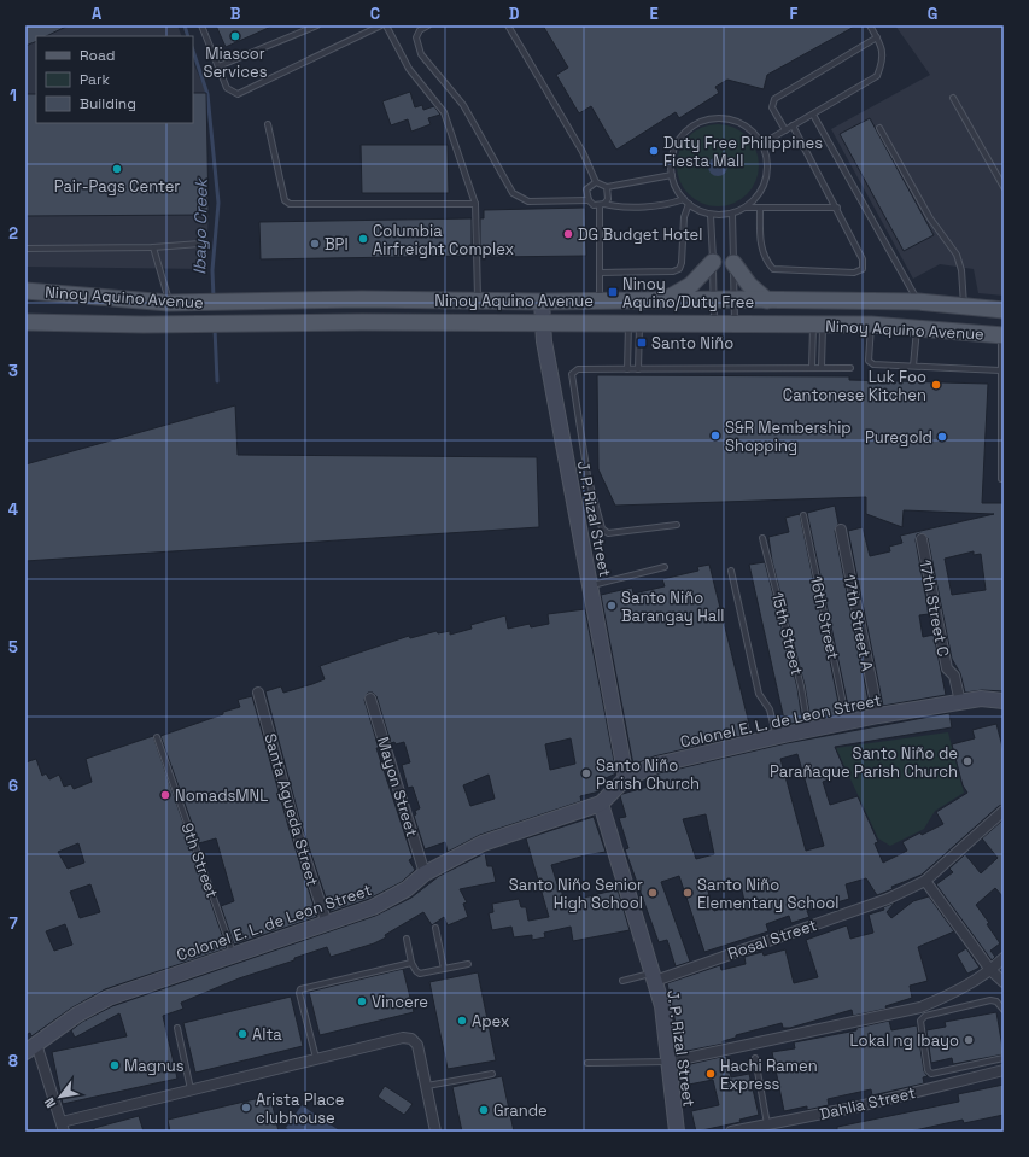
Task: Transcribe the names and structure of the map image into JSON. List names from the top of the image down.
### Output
{
  "streets": {
    "main road": ["Ninoy Aquino Avenue"],
    "street": [
      "J. P. Rizal Street",
      "17th Street C",
      "17th Street A",
      "Colonel E. L. de Leon Street",
      "Mayon Street",
      "Santa Agueda Street",
      "Rosal Street",
      "Dahlia Street"
    ],
    "lane": ["16th Street", "15th Street", "9th Street"]
  },
  "crossings": [
    ["Ninoy Aquino Avenue", "J. P. Rizal Street"],
    ["J. P. Rizal Street", "Colonel E. L. de Leon Street"],
    ["J. P. Rizal Street", "Rosal Street"],
    ["17th Street C", "Colonel E. L. de Leon Street"],
    ["16th Street", "Colonel E. L. de Leon Street"],
    ["17th Street A", "Colonel E. L. de Leon Street"],
    ["15th Street", "Colonel E. L. de Leon Street"],
    ["Colonel E. L. de Leon Street", "Mayon Street"],
    ["Colonel E. L. de Leon Street", "Santa Agueda Street"],
    ["Colonel E. L. de Leon Street", "9th Street"]
  ],
  "water": ["Ibayo Creek"],
  "places": {
    "other": [
      "Miascor Services",
      "Duty Free Philippines Fiesta Mall",
      "Pair-Pags Center",
      "DG Budget Hotel",
      "Columbia Airfreight Complex",
      "BPI",
      "Luk Foo Cantonese Kitchen",
      "S&R Membership Shopping",
      "Puregold",
      "Santo Niño Barangay Hall",
      "Santo Niño de Parañaque Parish Church",
      "Santo Niño Parish Church",
      "NomadsMNL",
      "Santo Niño Senior High School",
      "Santo Niño Elementary School",
      "Vincere",
      "Apex",
      "Alta",
      "Lokal ng Ibayo",
      "Magnus",
      "Hachi Ramen Express",
      "Arista Place clubhouse",
      "Grande"
    ],
    "transit": ["Ninoy Aquino/Duty Free", "Santo Niño"]
  },
  "legend": ["Road", "Park", "Building"],
  "north": "bottom left",
  "grid": {
    "columns": [
      "A",
      "B",
      "C",
      "D",
      "E",
      "F",
      "G"
    ],
    "rows": [
      "1",
      "2",
      "3",
      "4",
      "5",
      "6",
      "7",
      "8"
    ]
  }
}
